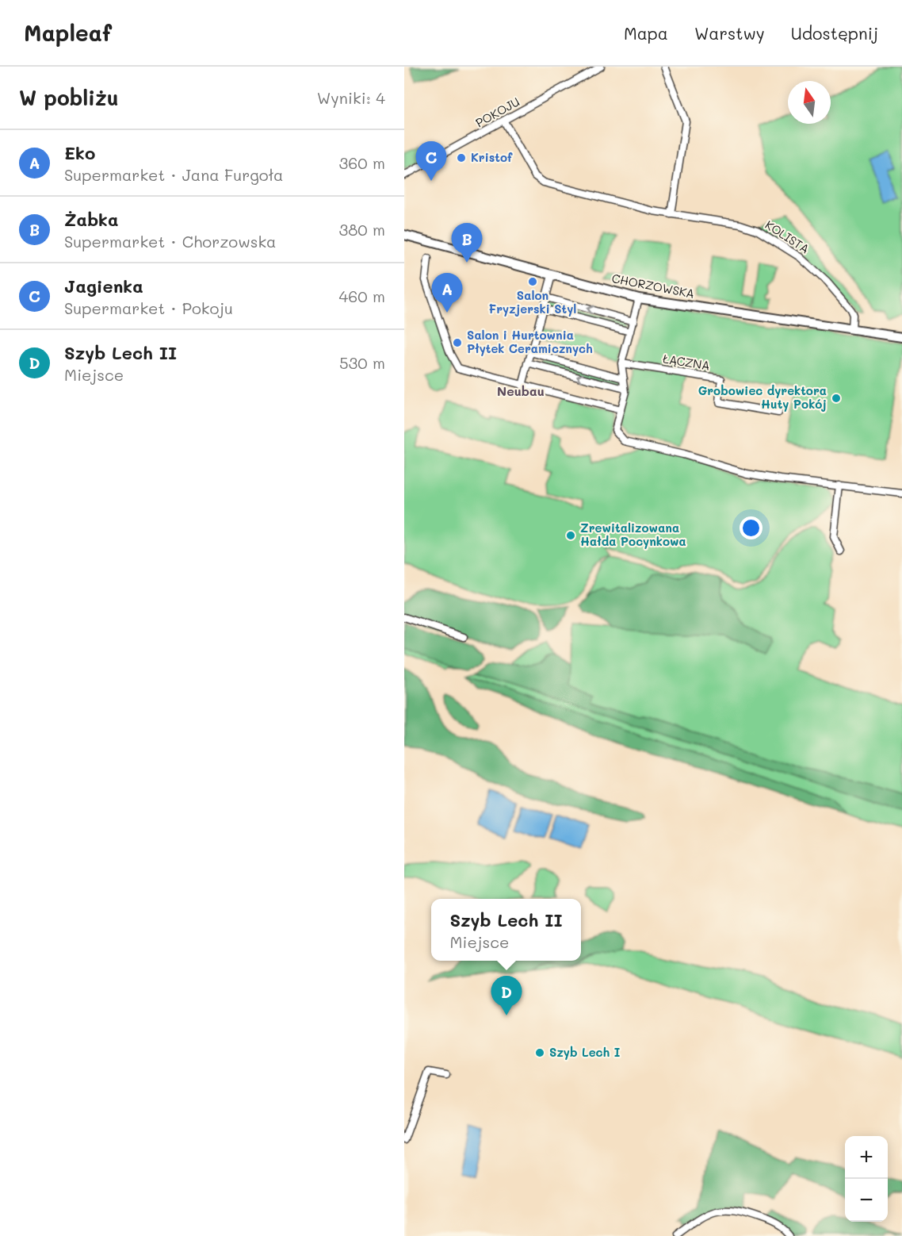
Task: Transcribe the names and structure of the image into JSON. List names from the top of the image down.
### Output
{
  "streets": {
    "street": [
      "POKOJU",
      "KOLISTA",
      "CHORZOWSKA",
      "ŁĄCZNA"
    ]
  },
  "crossings": [
    ["POKOJU", "KOLISTA"],
    ["KOLISTA", "CHORZOWSKA"]
  ],
  "districts": ["Neubau"],
  "places": [
    "Kristof",
    "Salon Fryzjerski Styl",
    "Salon i Hurtownia Płytek Ceramicznych",
    "Grobowiec dyrektora Huty Pokój",
    "Zrewitalizowana Hałda Pocynkowa",
    "Szyb Lech I"
  ],
  "north": "top",
  "page": {
    "header": "Mapleaf",
    "nav": ["Mapa", "Warstwy", "Udostępnij"],
    "heading": ["W pobliżu", "Wyniki: 4"],
    "list": [
      {
        "mark": "A",
        "name": "Eko",
        "note": "Supermarket · Jana Furgoła",
        "value": "360 m"
      },
      {
        "mark": "B",
        "name": "Żabka",
        "note": "Supermarket · Chorzowska",
        "value": "380 m"
      },
      {
        "mark": "C",
        "name": "Jagienka",
        "note": "Supermarket · Pokoju",
        "value": "460 m"
      },
      {
        "mark": "D",
        "name": "Szyb Lech II",
        "note": "Miejsce",
        "value": "530 m"
      }
    ],
    "pins": [
      "C",
      "B",
      "A",
      "D"
    ],
    "popup": ["Szyb Lech II", "Miejsce"],
    "map_buttons": ["+", "−"]
  }
}
